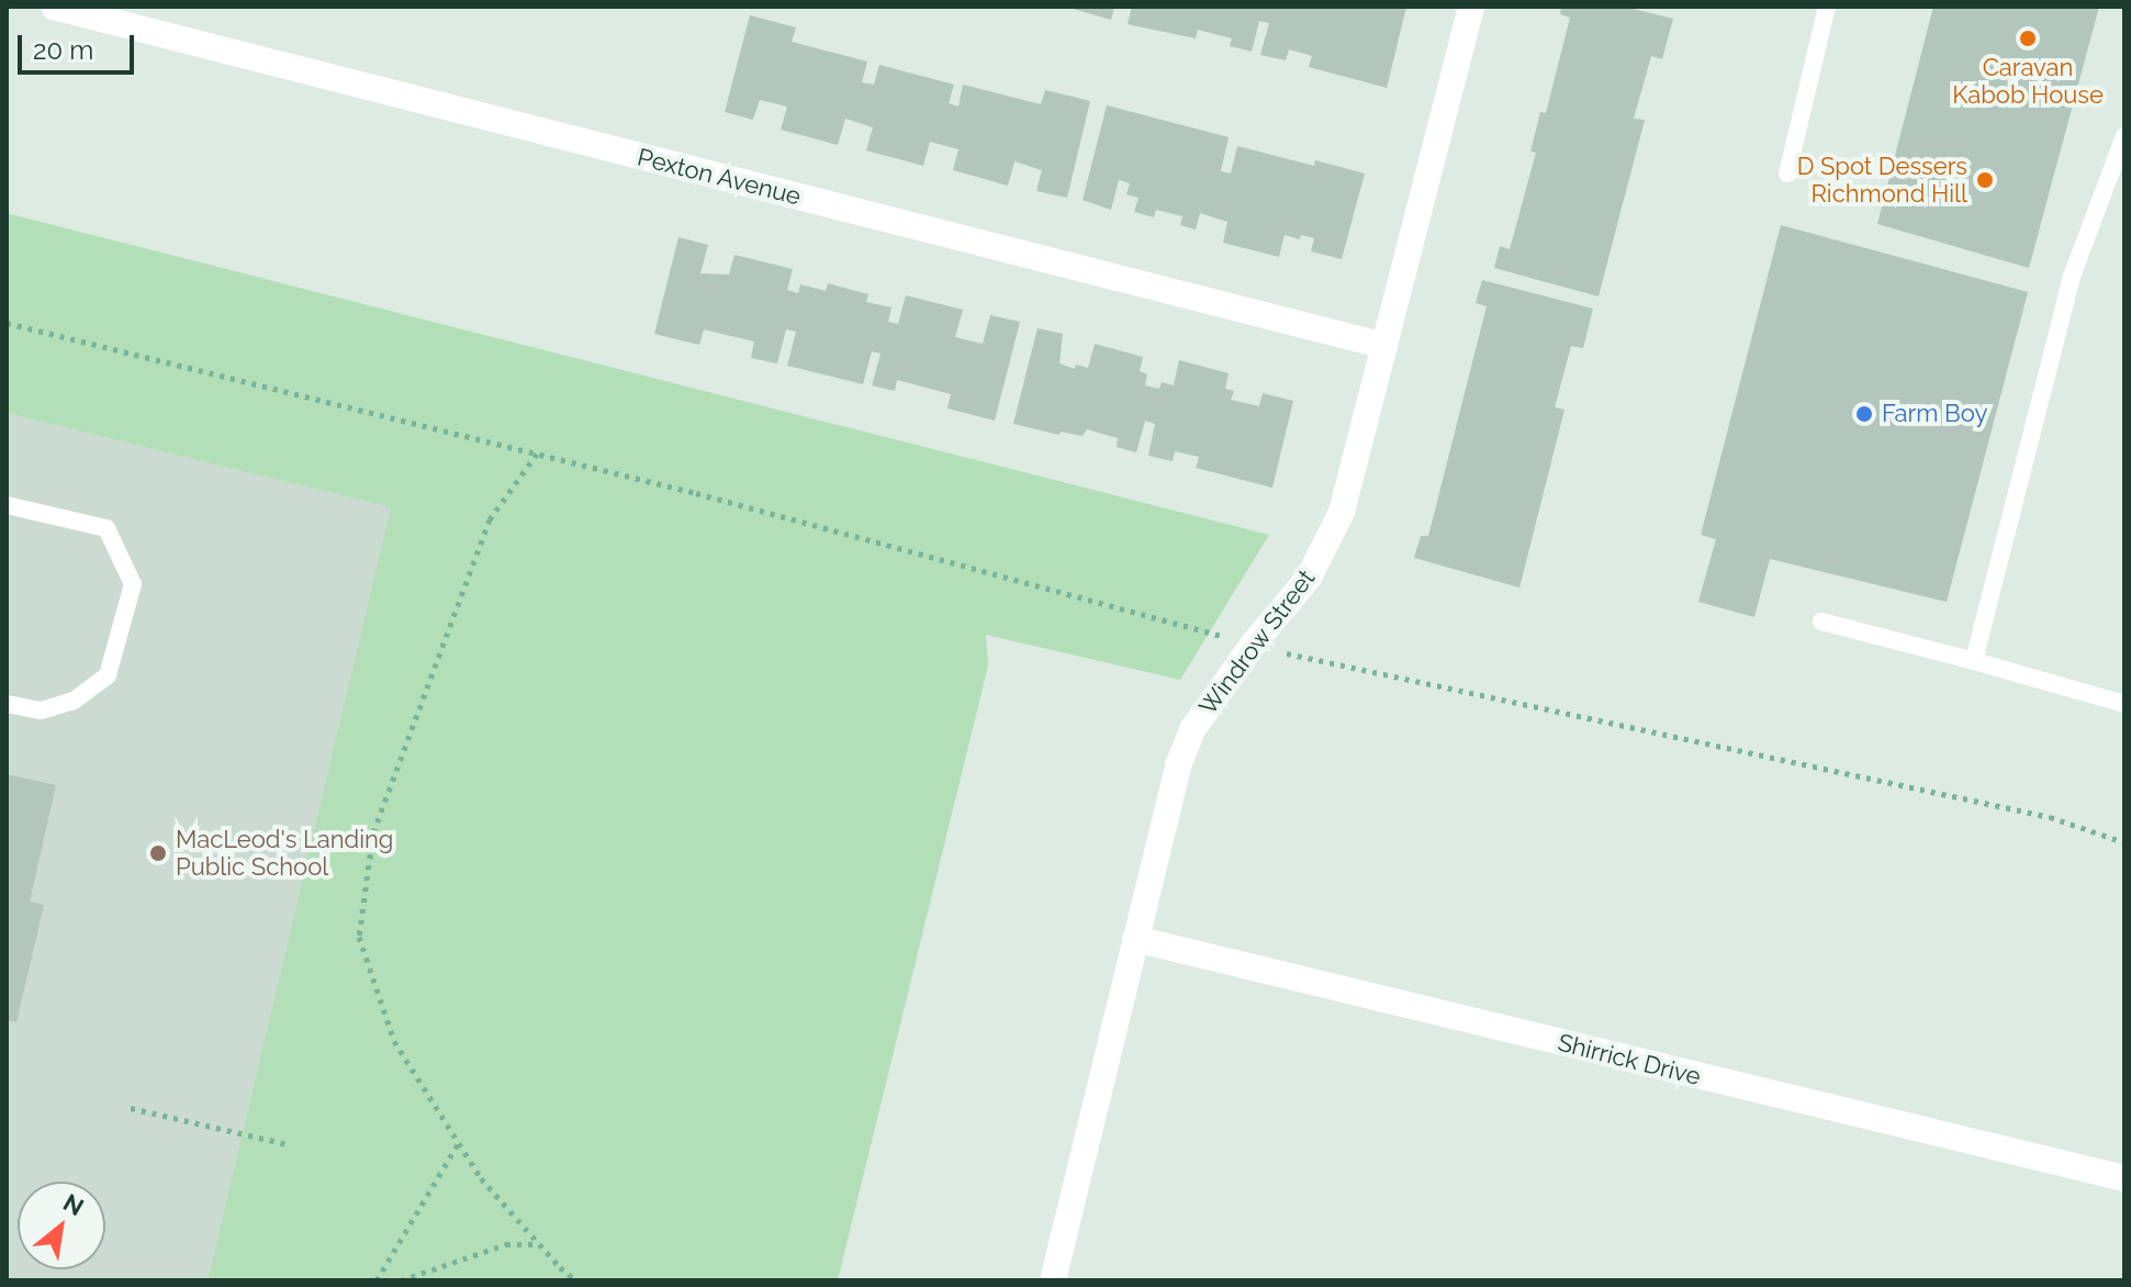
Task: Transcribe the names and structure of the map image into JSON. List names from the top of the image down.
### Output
{
  "streets": {
    "street": ["Pexton Avenue", "Windrow Street", "Shirrick Drive"]
  },
  "crossings": [
    ["Pexton Avenue", "Windrow Street"],
    ["Windrow Street", "Shirrick Drive"]
  ],
  "places": [
    "Caravan Kabob House",
    "D Spot Dessers Richmond Hill",
    "Farm Boy",
    "MacLeod's Landing Public School"
  ],
  "scale_bar": "20 m",
  "north": "top right"
}
